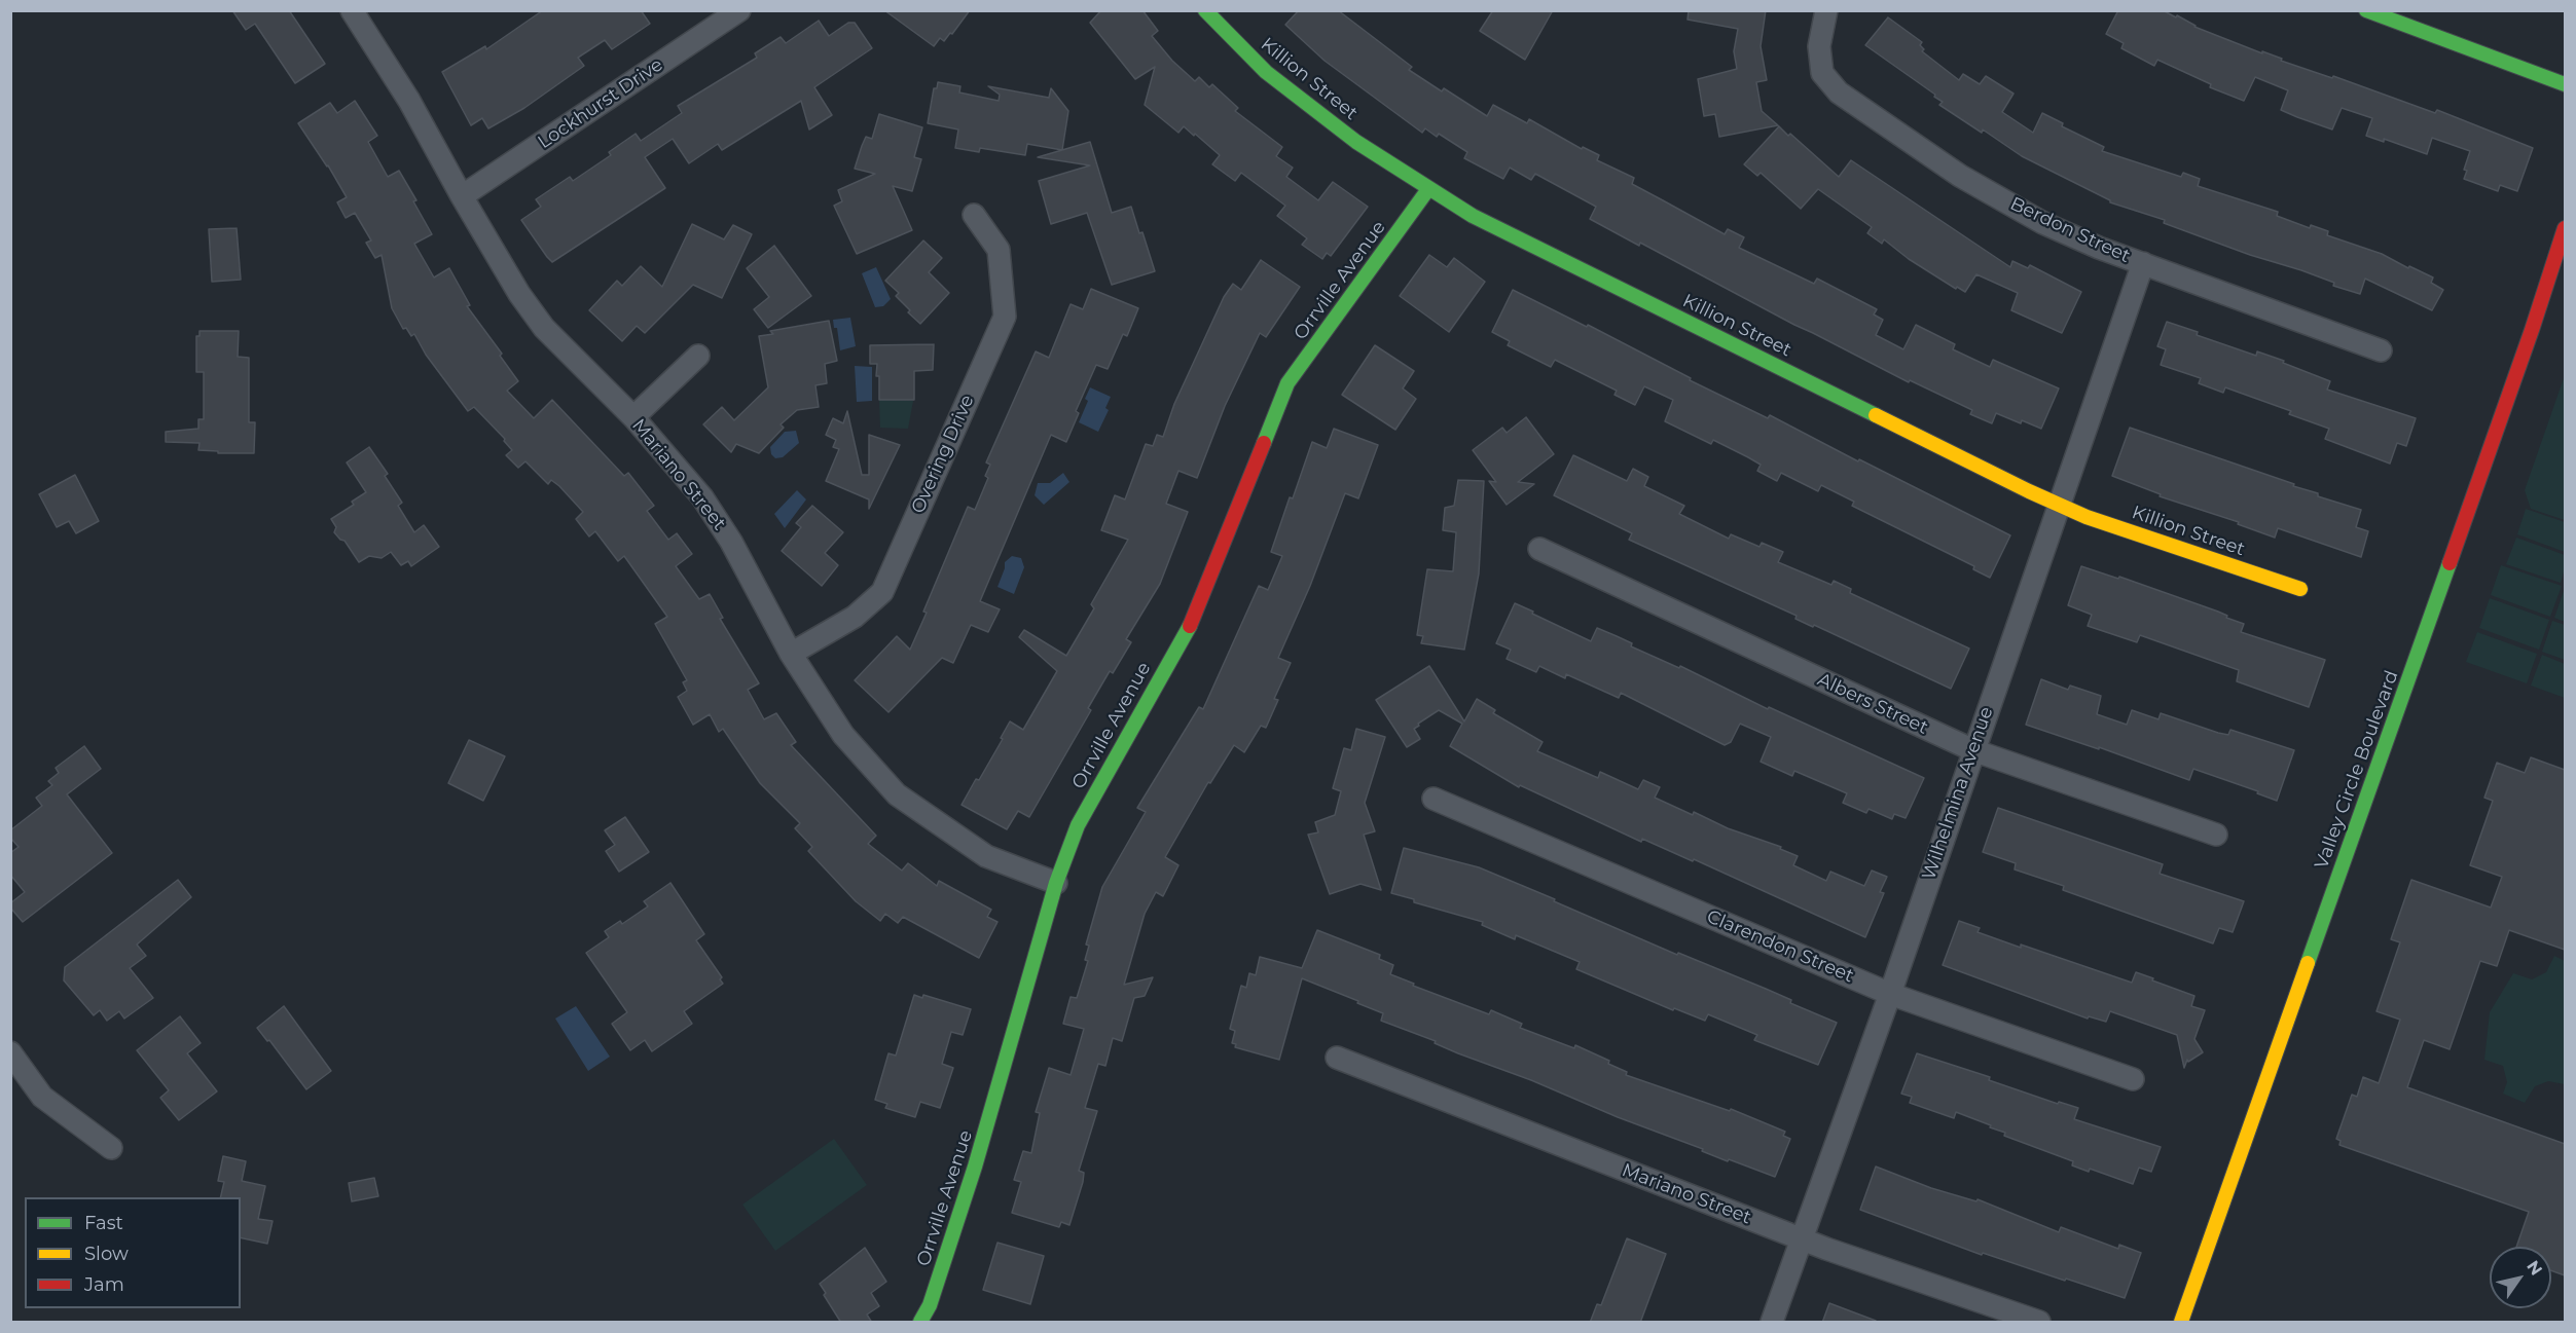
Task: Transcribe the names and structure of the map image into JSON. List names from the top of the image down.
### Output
{
  "streets": {
    "street": [
      "Killion Street",
      "Lockhurst Drive",
      "Berdon Street",
      "Orrville Avenue",
      "Overing Drive",
      "Mariano Street",
      "Albers Street",
      "Valley Circle Boulevard",
      "Wilhelmina Avenue",
      "Clarendon Street"
    ]
  },
  "crossings": [
    ["Killion Street", "Orrville Avenue"],
    ["Killion Street", "Wilhelmina Avenue"],
    ["Lockhurst Drive", "Mariano Street"],
    ["Berdon Street", "Wilhelmina Avenue"],
    ["Orrville Avenue", "Mariano Street"],
    ["Overing Drive", "Mariano Street"],
    ["Mariano Street", "Wilhelmina Avenue"],
    ["Albers Street", "Wilhelmina Avenue"],
    ["Wilhelmina Avenue", "Clarendon Street"]
  ],
  "legend": ["Fast", "Slow", "Jam"],
  "north": "top right"
}
